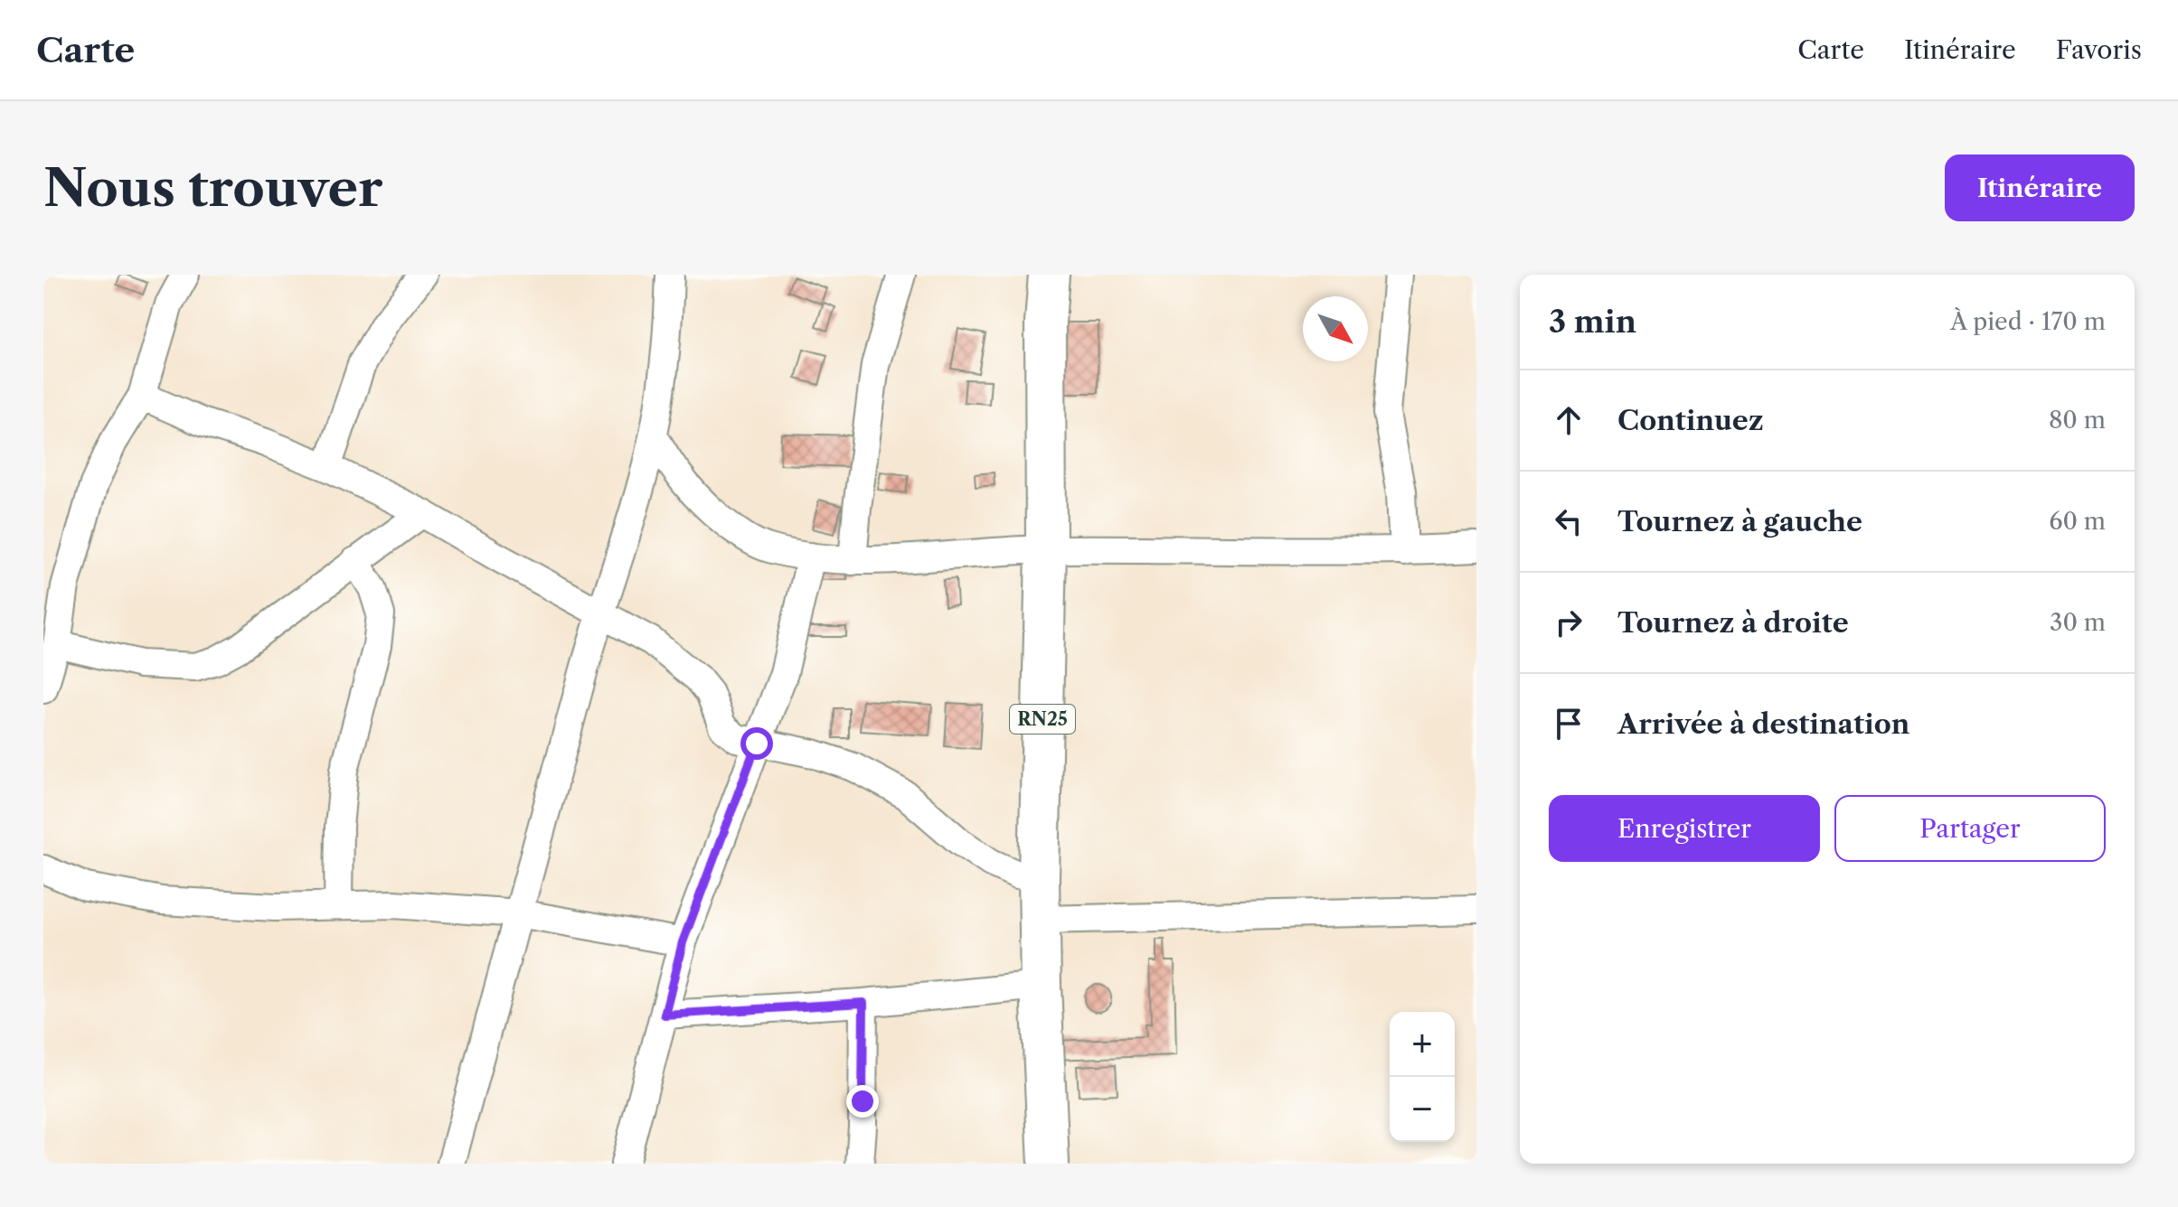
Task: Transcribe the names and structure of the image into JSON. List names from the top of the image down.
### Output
{
  "streets": {
    "main road": ["RN25"]
  },
  "north": "bottom right",
  "page": {
    "header": "Carte",
    "nav": ["Carte", "Itinéraire", "Favoris"],
    "buttons": [
      "Itinéraire",
      ["Enregistrer", "Partager"]
    ],
    "title": "Nous trouver",
    "heading": ["3 min", "À pied · 170 m"],
    "list": [
      ["Continuez", "80 m"],
      ["Tournez à gauche", "60 m"],
      ["Tournez à droite", "30 m"],
      "Arrivée à destination"
    ],
    "map_buttons": ["+", "−"]
  }
}
